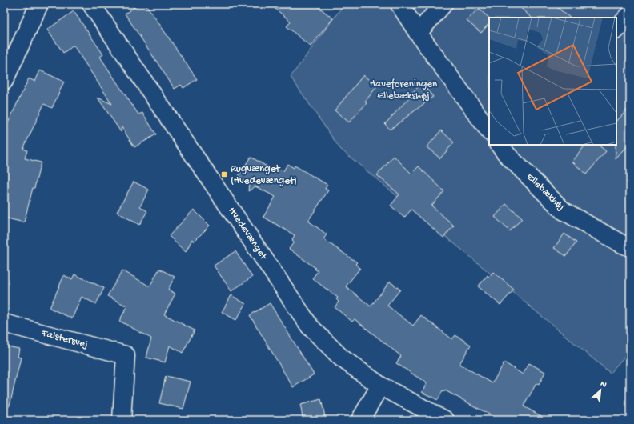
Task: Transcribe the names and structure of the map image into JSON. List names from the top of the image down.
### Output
{
  "streets": {
    "street": ["Ellebækhøj", "Hvedevænget", "Falstersvej"]
  },
  "parks": ["Haveforeningen Ellebækshøj"],
  "places": {
    "transit": ["Rugvænget (Hvedevænget)"]
  },
  "north": "top right"
}
